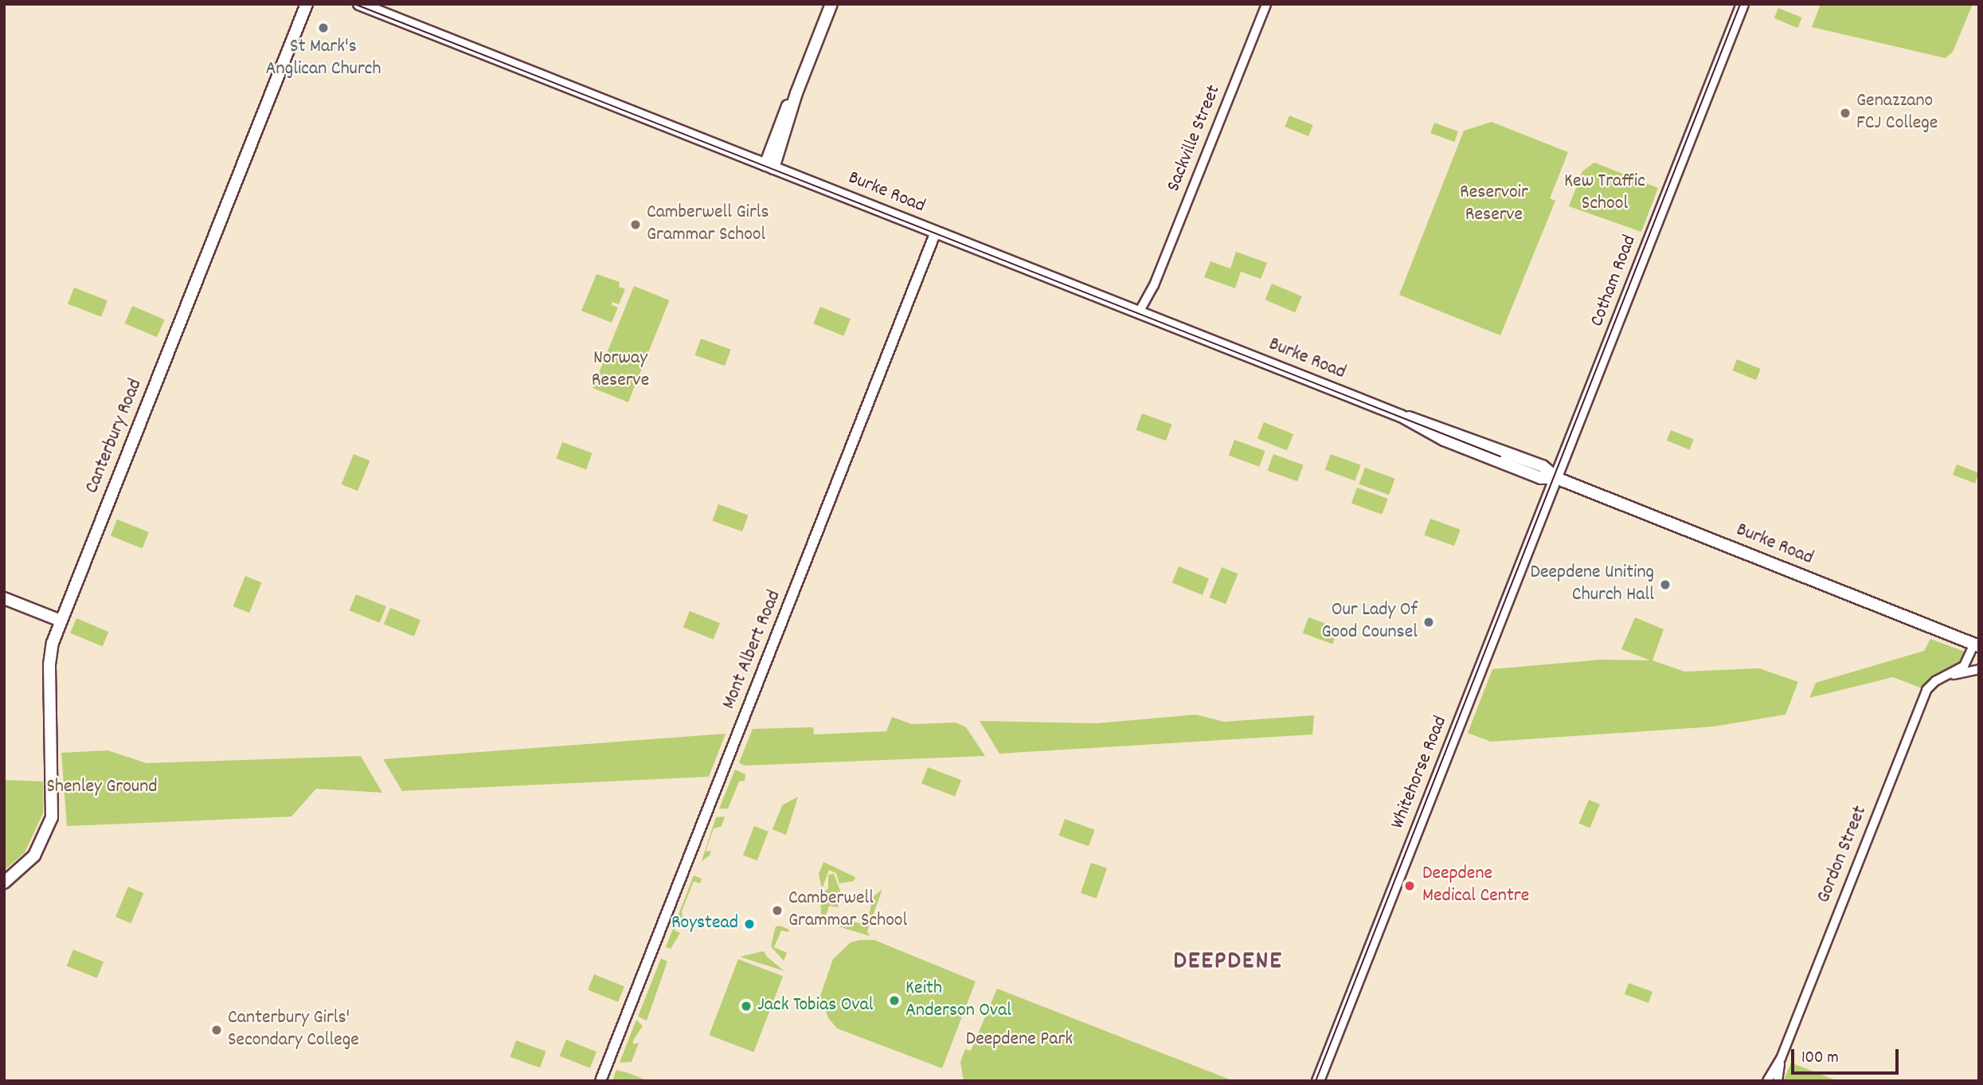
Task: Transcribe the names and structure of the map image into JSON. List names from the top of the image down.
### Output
{
  "streets": {
    "main road": [
      "Burke Road",
      "Cotham Road",
      "Canterbury Road",
      "Mont Albert Road",
      "Whitehorse Road"
    ],
    "street": ["Sackville Street", "Gordon Street"]
  },
  "crossings": [
    ["Sackville Street", "Burke Road"],
    ["Burke Road", "Cotham Road"],
    ["Burke Road", "Mont Albert Road"],
    ["Burke Road", "Whitehorse Road"],
    ["Burke Road", "Gordon Street"],
    ["Cotham Road", "Whitehorse Road"]
  ],
  "districts": ["DEEPDENE"],
  "parks": [
    "Kew Traffic School",
    "Reservoir Reserve",
    "Norway Reserve",
    "Shenley Ground",
    "Deepdene Park"
  ],
  "places": [
    "St Mark's Anglican Church",
    "Genazzano FCJ College",
    "Camberwell Girls Grammar School",
    "Deepdene Uniting Church Hall",
    "Our Lady Of Good Counsel",
    "Deepdene Medical Centre",
    "Camberwell Grammar School",
    "Roystead",
    "Keith Anderson Oval",
    "Jack Tobias Oval",
    "Canterbury Girls' Secondary College"
  ],
  "scale_bar": "100 m"
}
